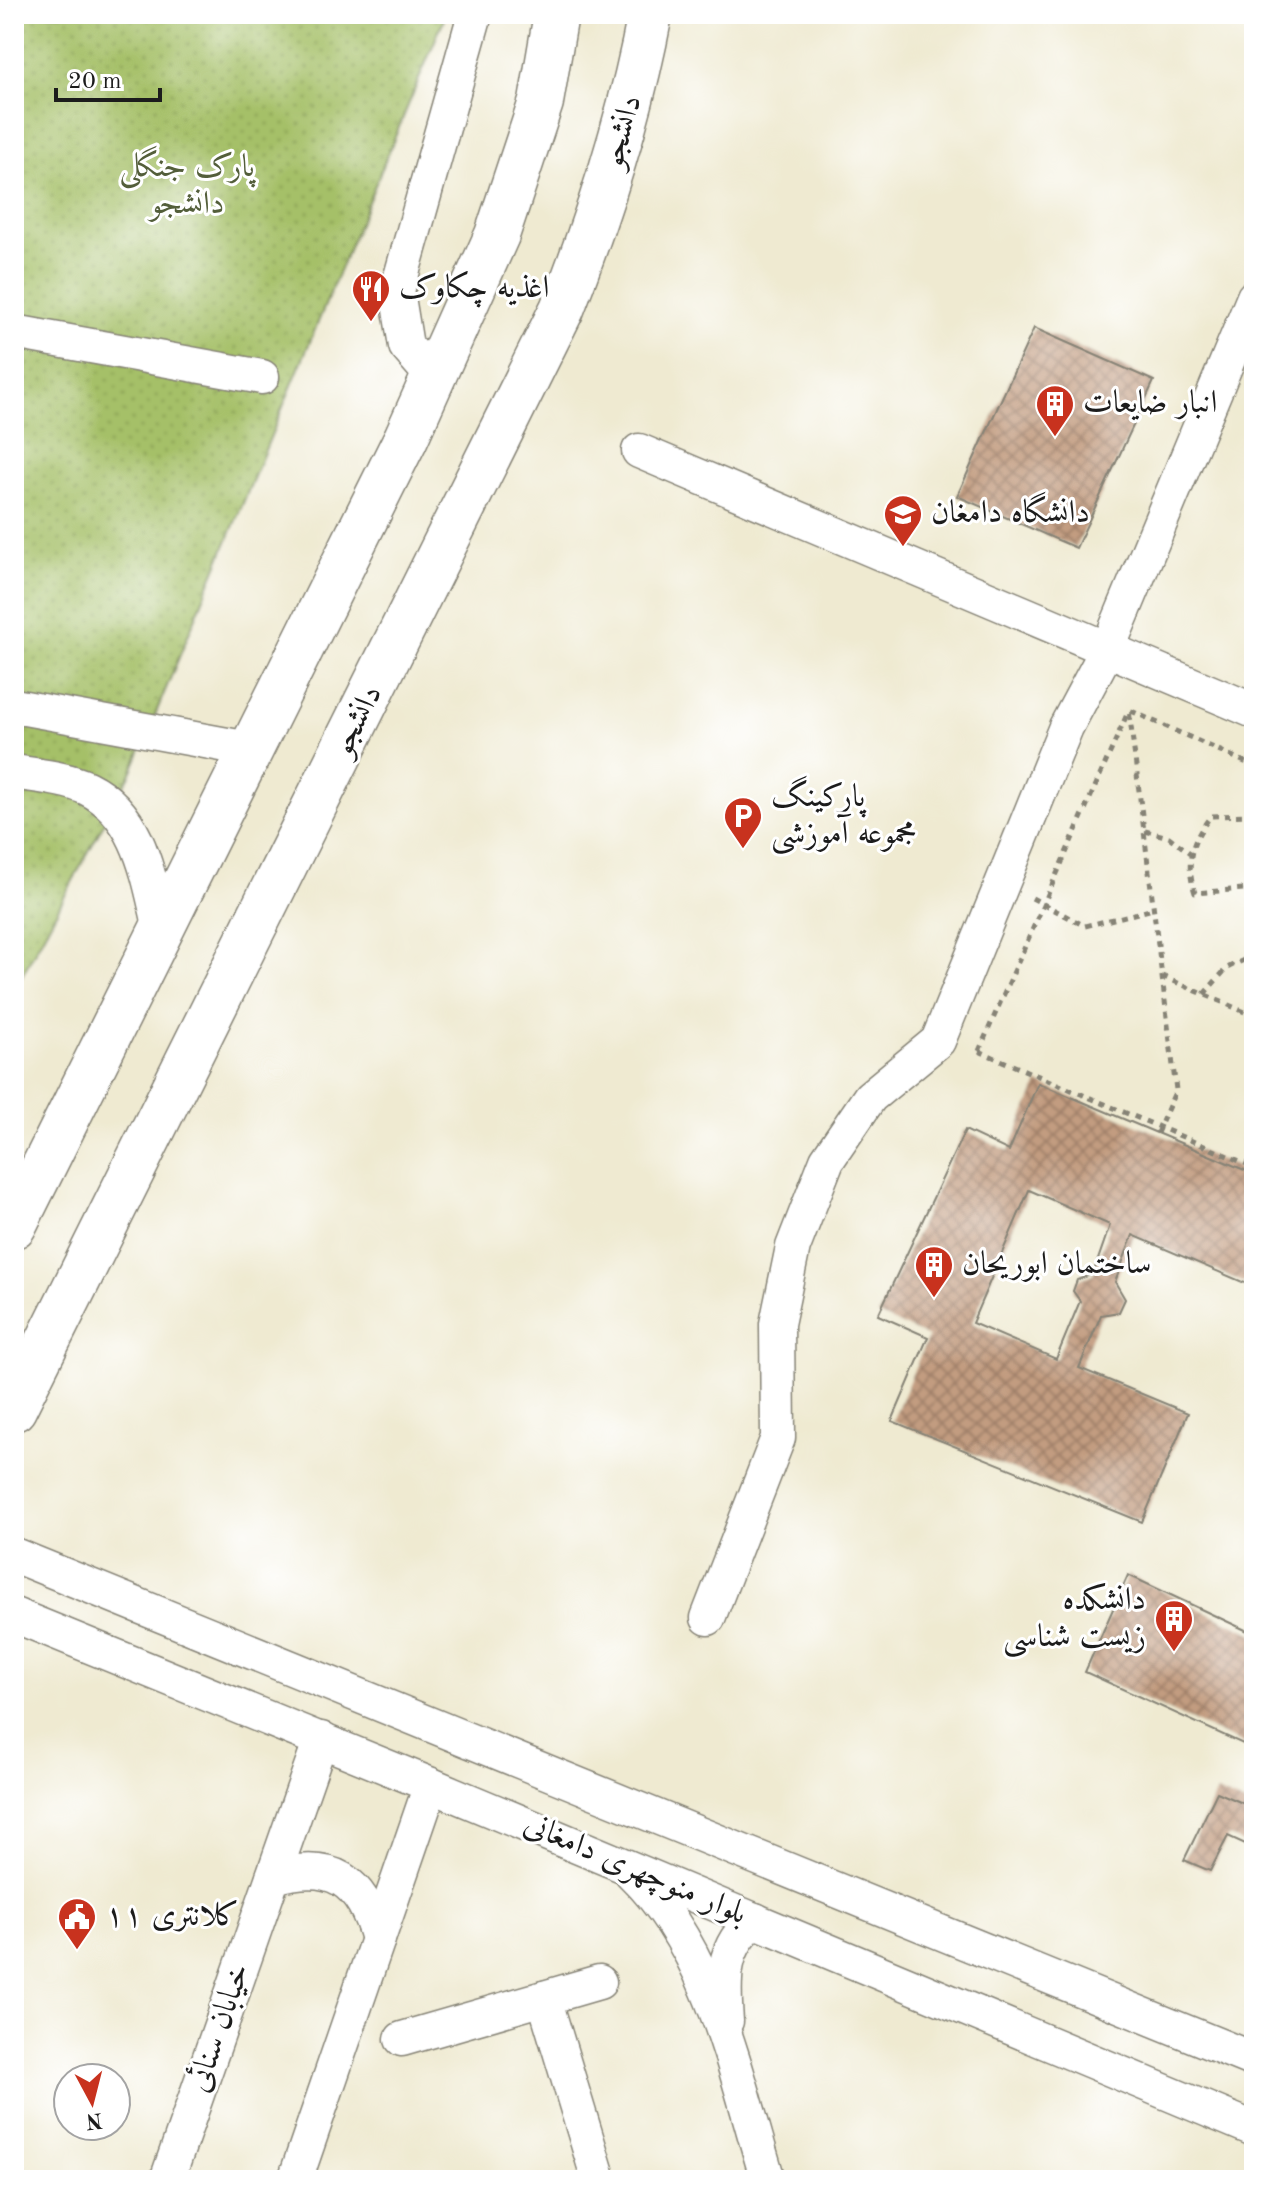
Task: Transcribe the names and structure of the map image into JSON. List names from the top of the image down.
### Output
{
  "streets": {
    "main road": ["دانشجو"],
    "street": ["بلوار منوچهری دامغانی", "خیابان سنائی"]
  },
  "crossings": [
    ["بلوار منوچهری دامغانی", "خیابان سنائی"]
  ],
  "parks": ["پارک جنگلی دانشجو"],
  "places": {
    "restaurant": ["اغذیه چکاوک"],
    "building": ["انبار ضایعات", "ساختمان ابوریحان", "دانشکده زیست شناسی"],
    "school or university": ["دانشگاه دامغان"],
    "parking": ["پارکینگ مجموعه آموزشی"],
    "public building": ["کلانتری ۱۱"]
  },
  "scale_bar": "20 m",
  "north": "bottom"
}
